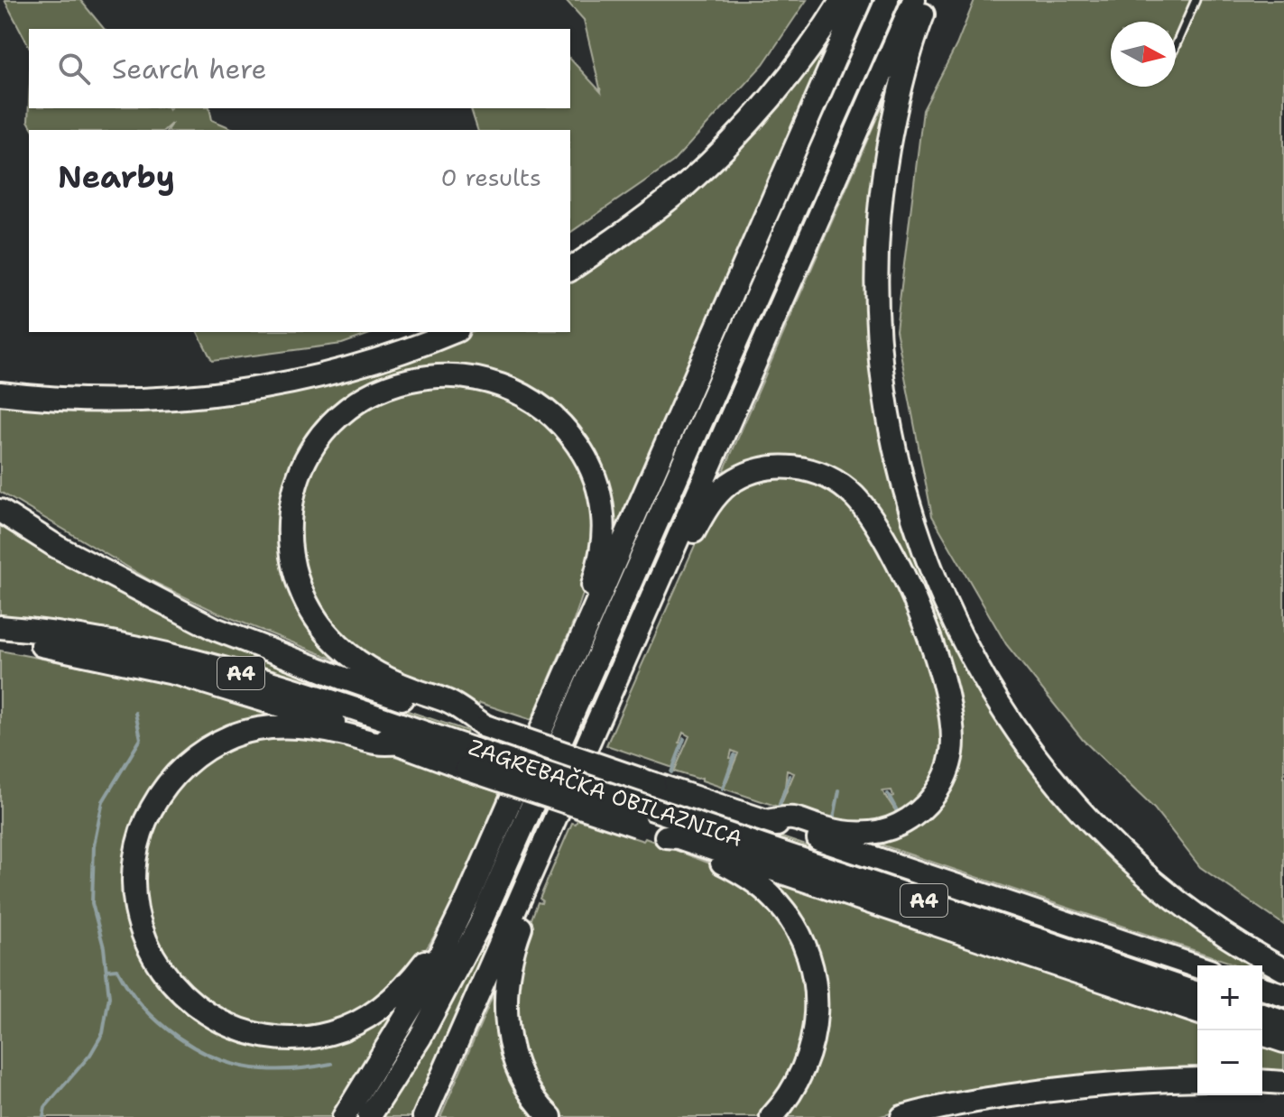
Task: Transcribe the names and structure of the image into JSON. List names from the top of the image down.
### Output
{
  "streets": {
    "highway": ["A4", "ZAGREBAČKA OBILAZNICA"]
  },
  "north": "right",
  "page": {
    "search": "Search here",
    "heading": ["Nearby", "0 results"],
    "map_buttons": ["+", "−"]
  }
}
